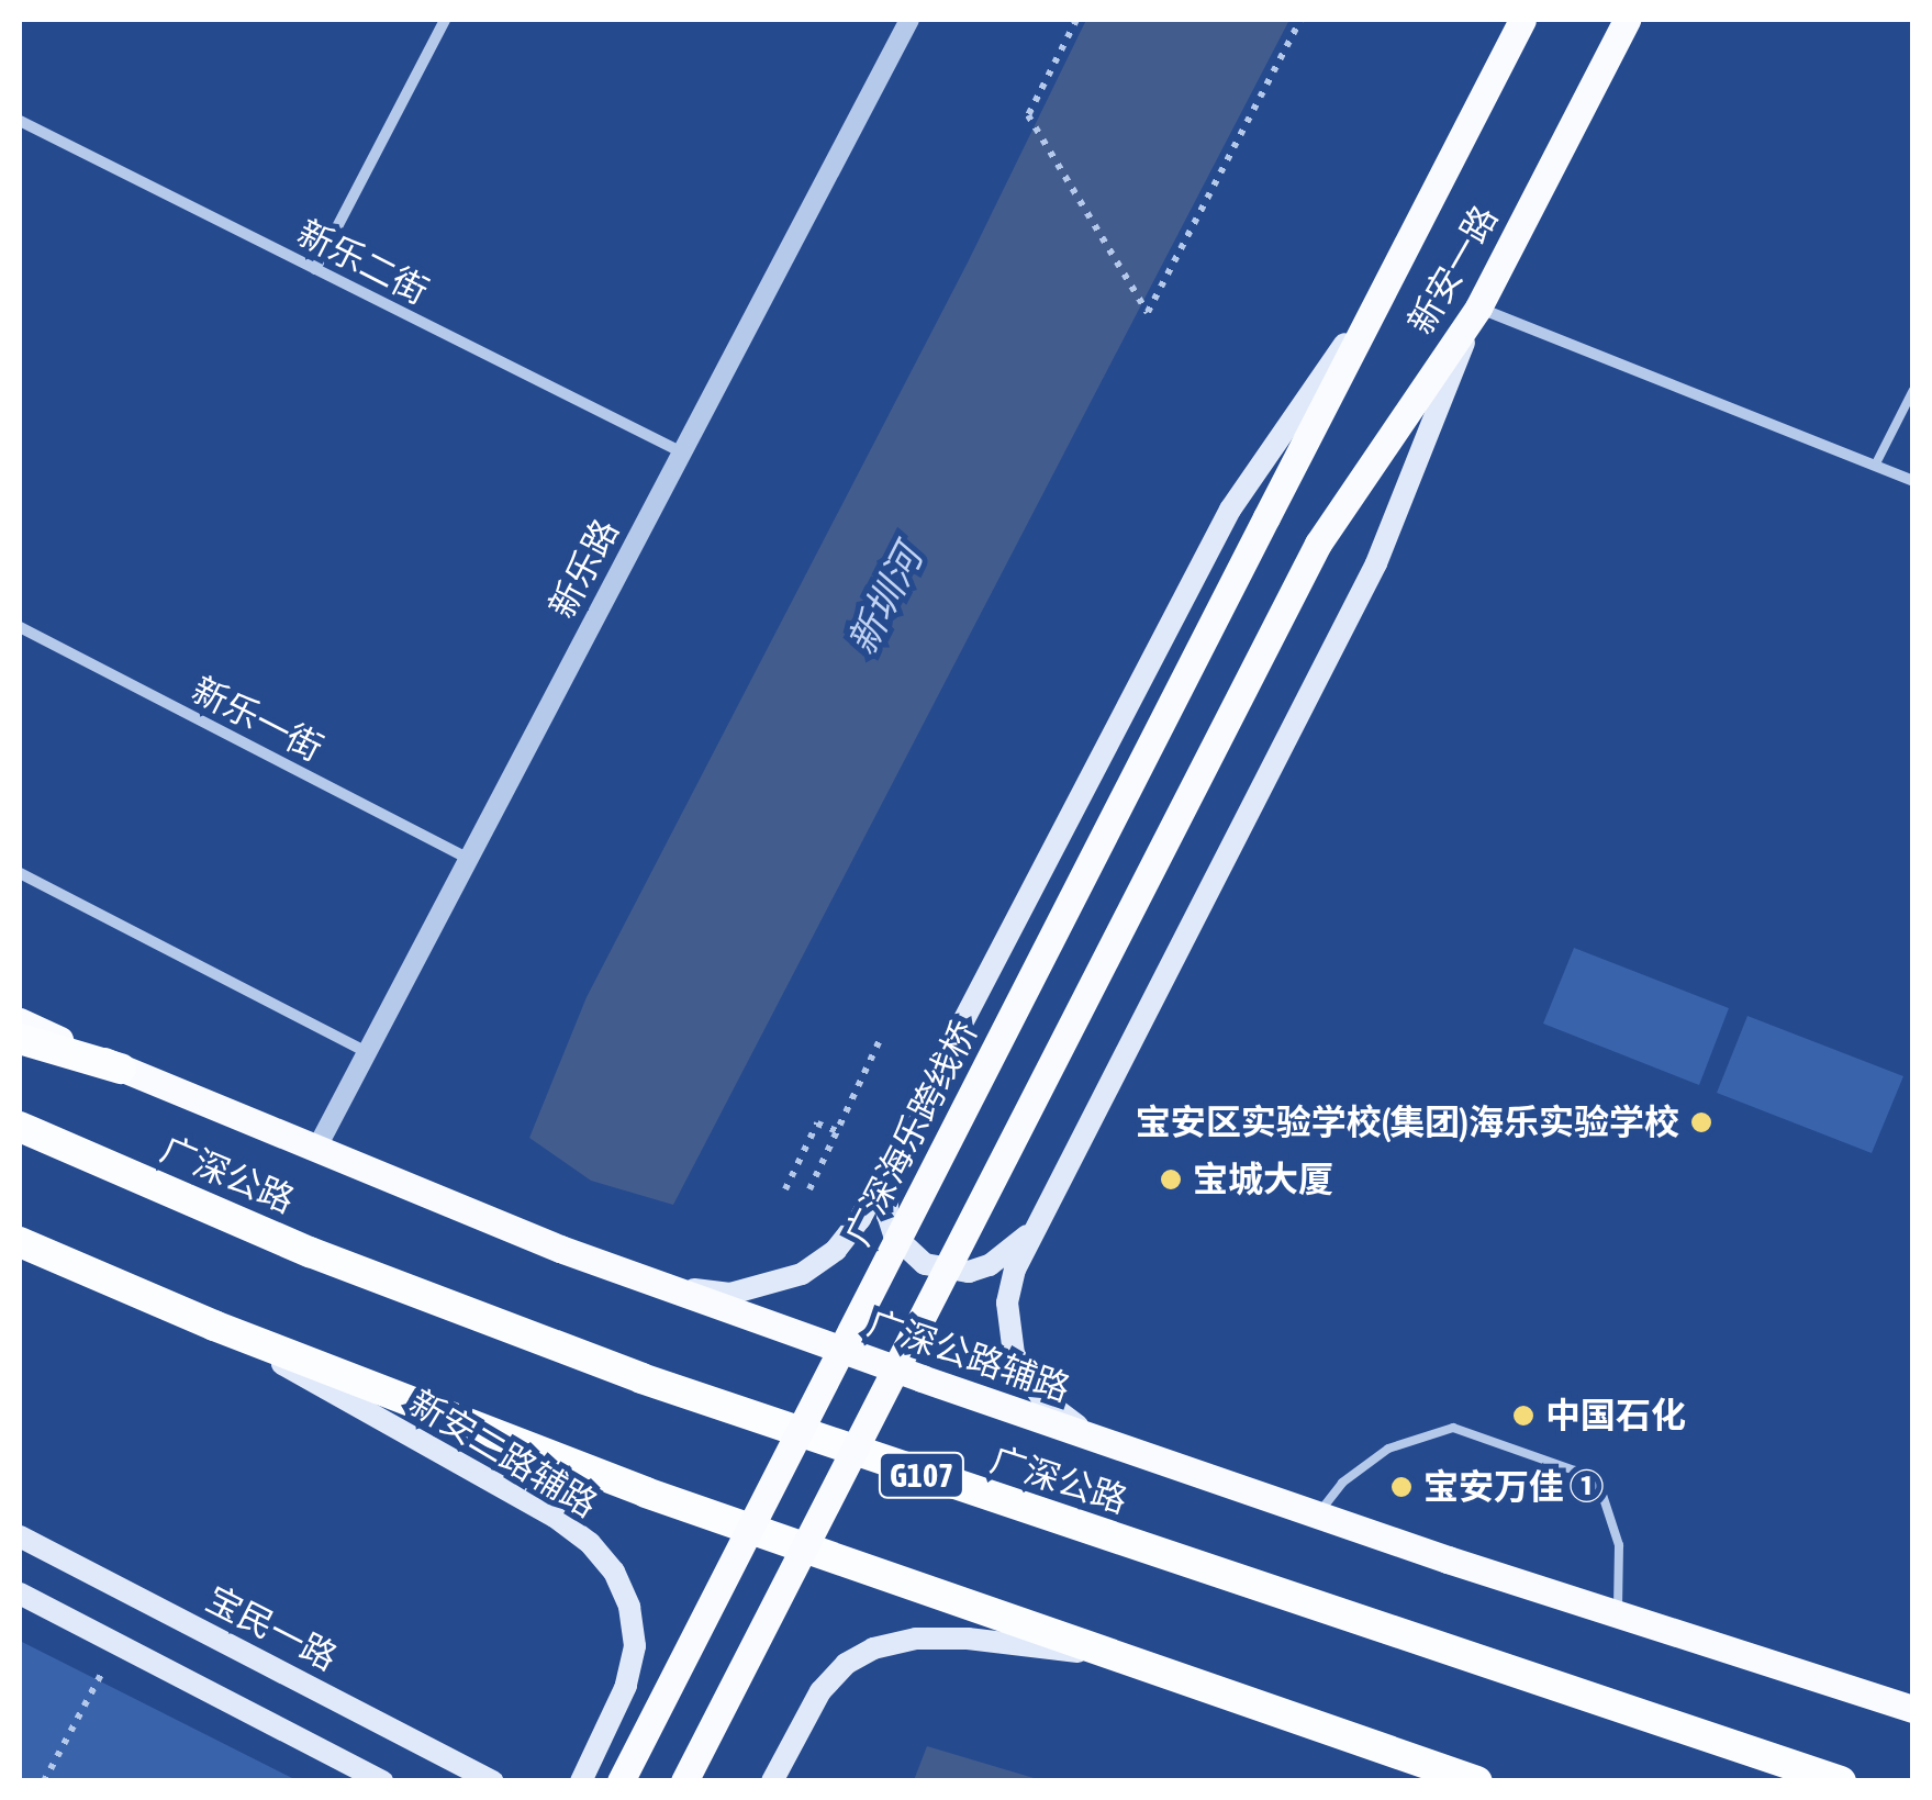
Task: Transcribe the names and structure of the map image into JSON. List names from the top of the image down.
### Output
{
  "streets": {
    "highway": ["广深公路", "G107"],
    "main road": [
      "新安一路",
      "广深海乐跨线桥",
      "广深公路辅路",
      "新安二路辅路",
      "宝民一路"
    ],
    "street": ["新乐二街", "新乐路", "新乐一街"]
  },
  "crossings": [
    ["新乐二街", "新乐路"],
    ["新安一路", "广深海乐跨线桥"],
    ["新乐路", "新乐一街"],
    ["新乐路", "广深公路辅路"]
  ],
  "water": ["新圳河"],
  "places": [
    "宝安区实验学校(集团)海乐实验学校",
    "宝城大厦",
    "中国石化",
    "宝安万佳 ①"
  ]
}
